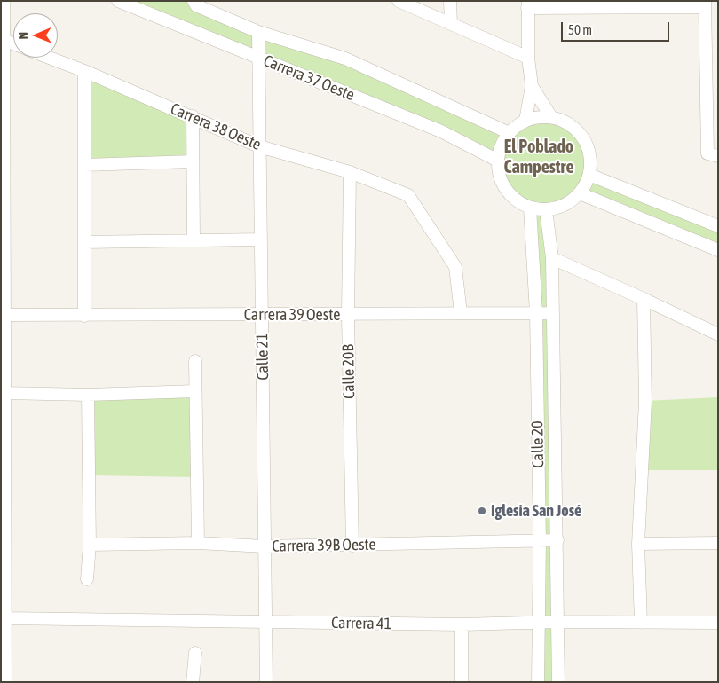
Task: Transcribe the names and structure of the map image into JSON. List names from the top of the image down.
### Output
{
  "streets": {
    "street": [
      "Carrera 37 Oeste",
      "Carrera 38 Oeste",
      "Carrera 39 Oeste",
      "Calle 21",
      "Calle 20B",
      "Calle 20",
      "Carrera 39B Oeste",
      "Carrera 41"
    ]
  },
  "crossings": [
    ["Carrera 37 Oeste", "Calle 21"],
    ["Carrera 37 Oeste", "Calle 20"],
    ["Carrera 38 Oeste", "Carrera 39 Oeste"],
    ["Carrera 38 Oeste", "Calle 21"],
    ["Carrera 38 Oeste", "Calle 20B"],
    ["Carrera 39 Oeste", "Calle 21"],
    ["Carrera 39 Oeste", "Calle 20B"],
    ["Carrera 39 Oeste", "Calle 20"],
    ["Calle 21", "Carrera 39B Oeste"],
    ["Calle 21", "Carrera 41"],
    ["Calle 20B", "Carrera 39B Oeste"],
    ["Calle 20", "Carrera 39B Oeste"],
    ["Calle 20", "Carrera 41"]
  ],
  "districts": ["El Poblado Campestre"],
  "places": ["Iglesia San José"],
  "scale_bar": "50 m",
  "north": "left"
}
